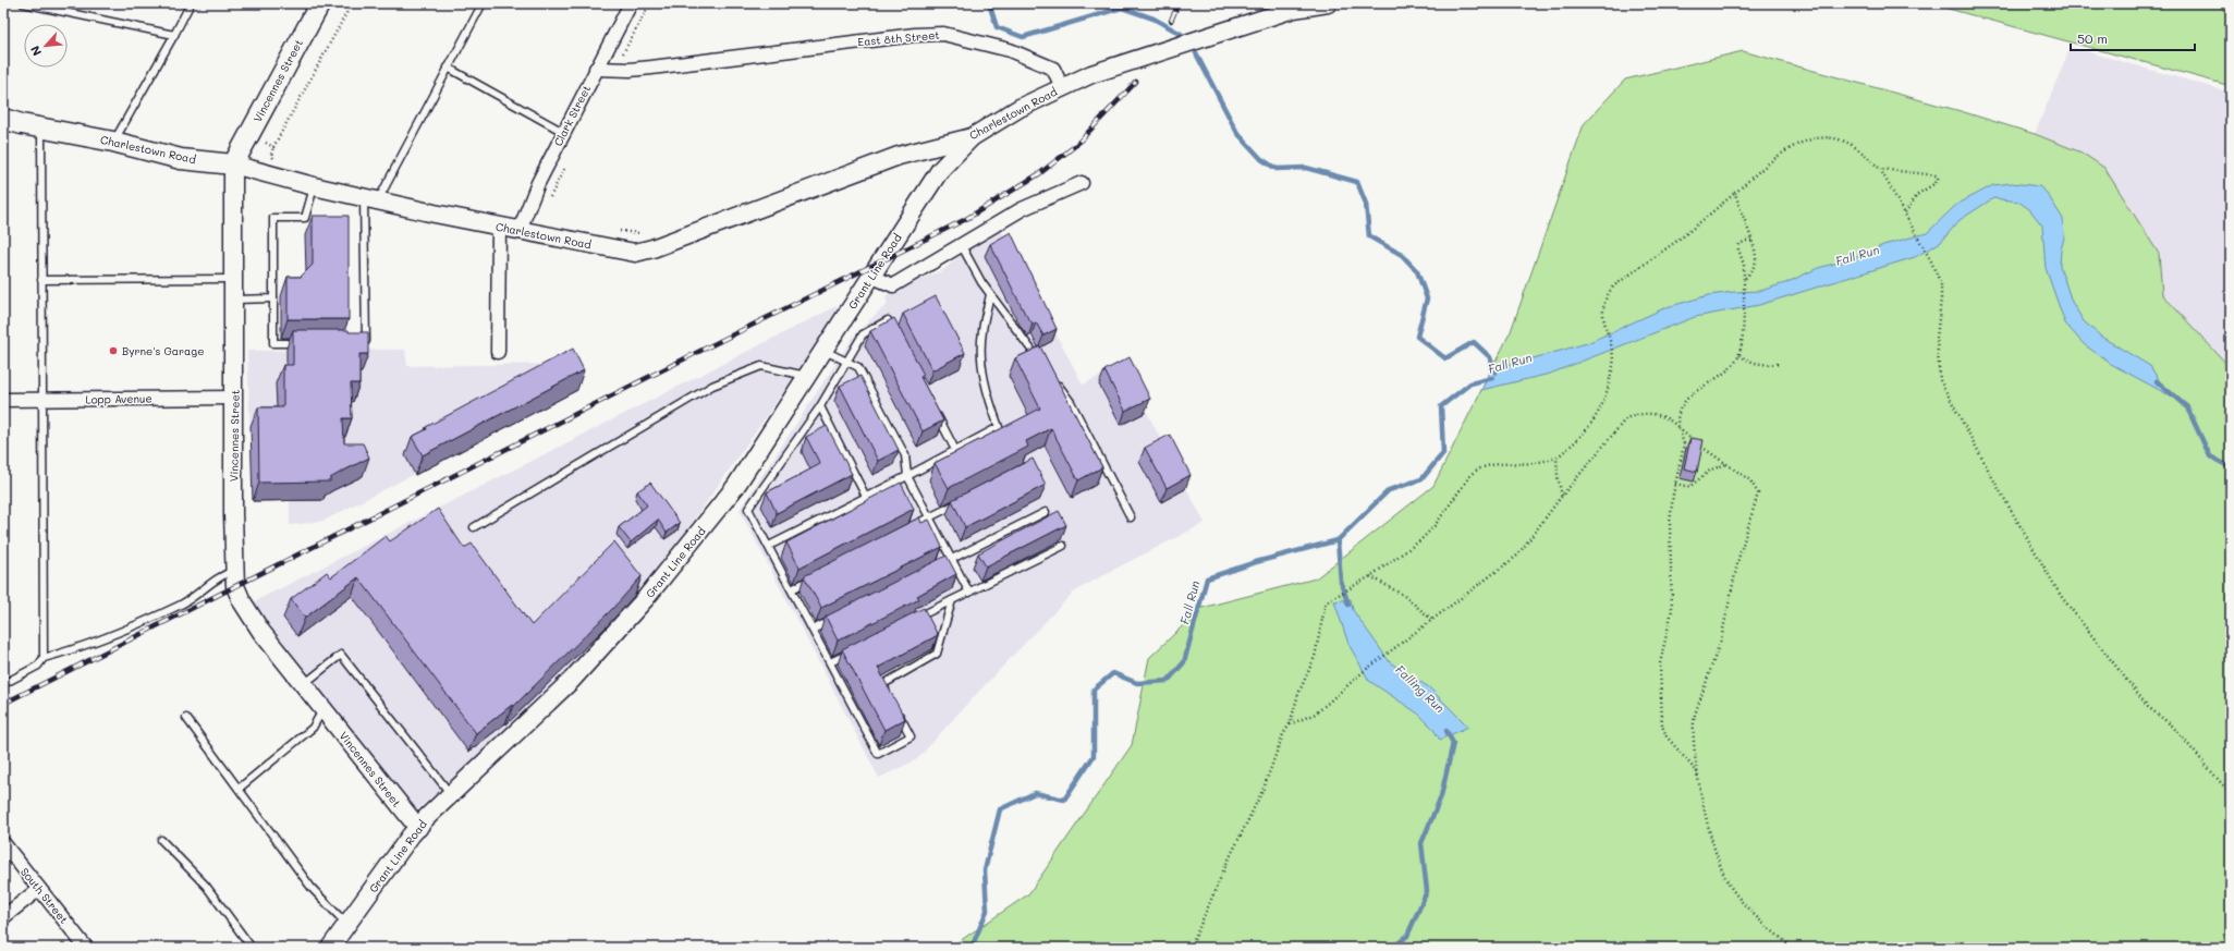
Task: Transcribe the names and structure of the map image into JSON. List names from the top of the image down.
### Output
{
  "streets": {
    "main road": ["Vincennes Street", "Charlestown Road"],
    "street": [
      "East 8th Street",
      "Clark Street",
      "Grant Line Road",
      "Lopp Avenue",
      "South Street"
    ]
  },
  "crossings": [
    ["East 8th Street", "Charlestown Road"],
    ["East 8th Street", "Clark Street"],
    ["Vincennes Street", "Charlestown Road"],
    ["Vincennes Street", "Grant Line Road"],
    ["Vincennes Street", "Lopp Avenue"],
    ["Charlestown Road", "Clark Street"],
    ["Charlestown Road", "Grant Line Road"]
  ],
  "water": ["Fall Run", "Falling Run"],
  "places": ["Byrne's Garage"],
  "scale_bar": "50 m",
  "north": "bottom left"
}
